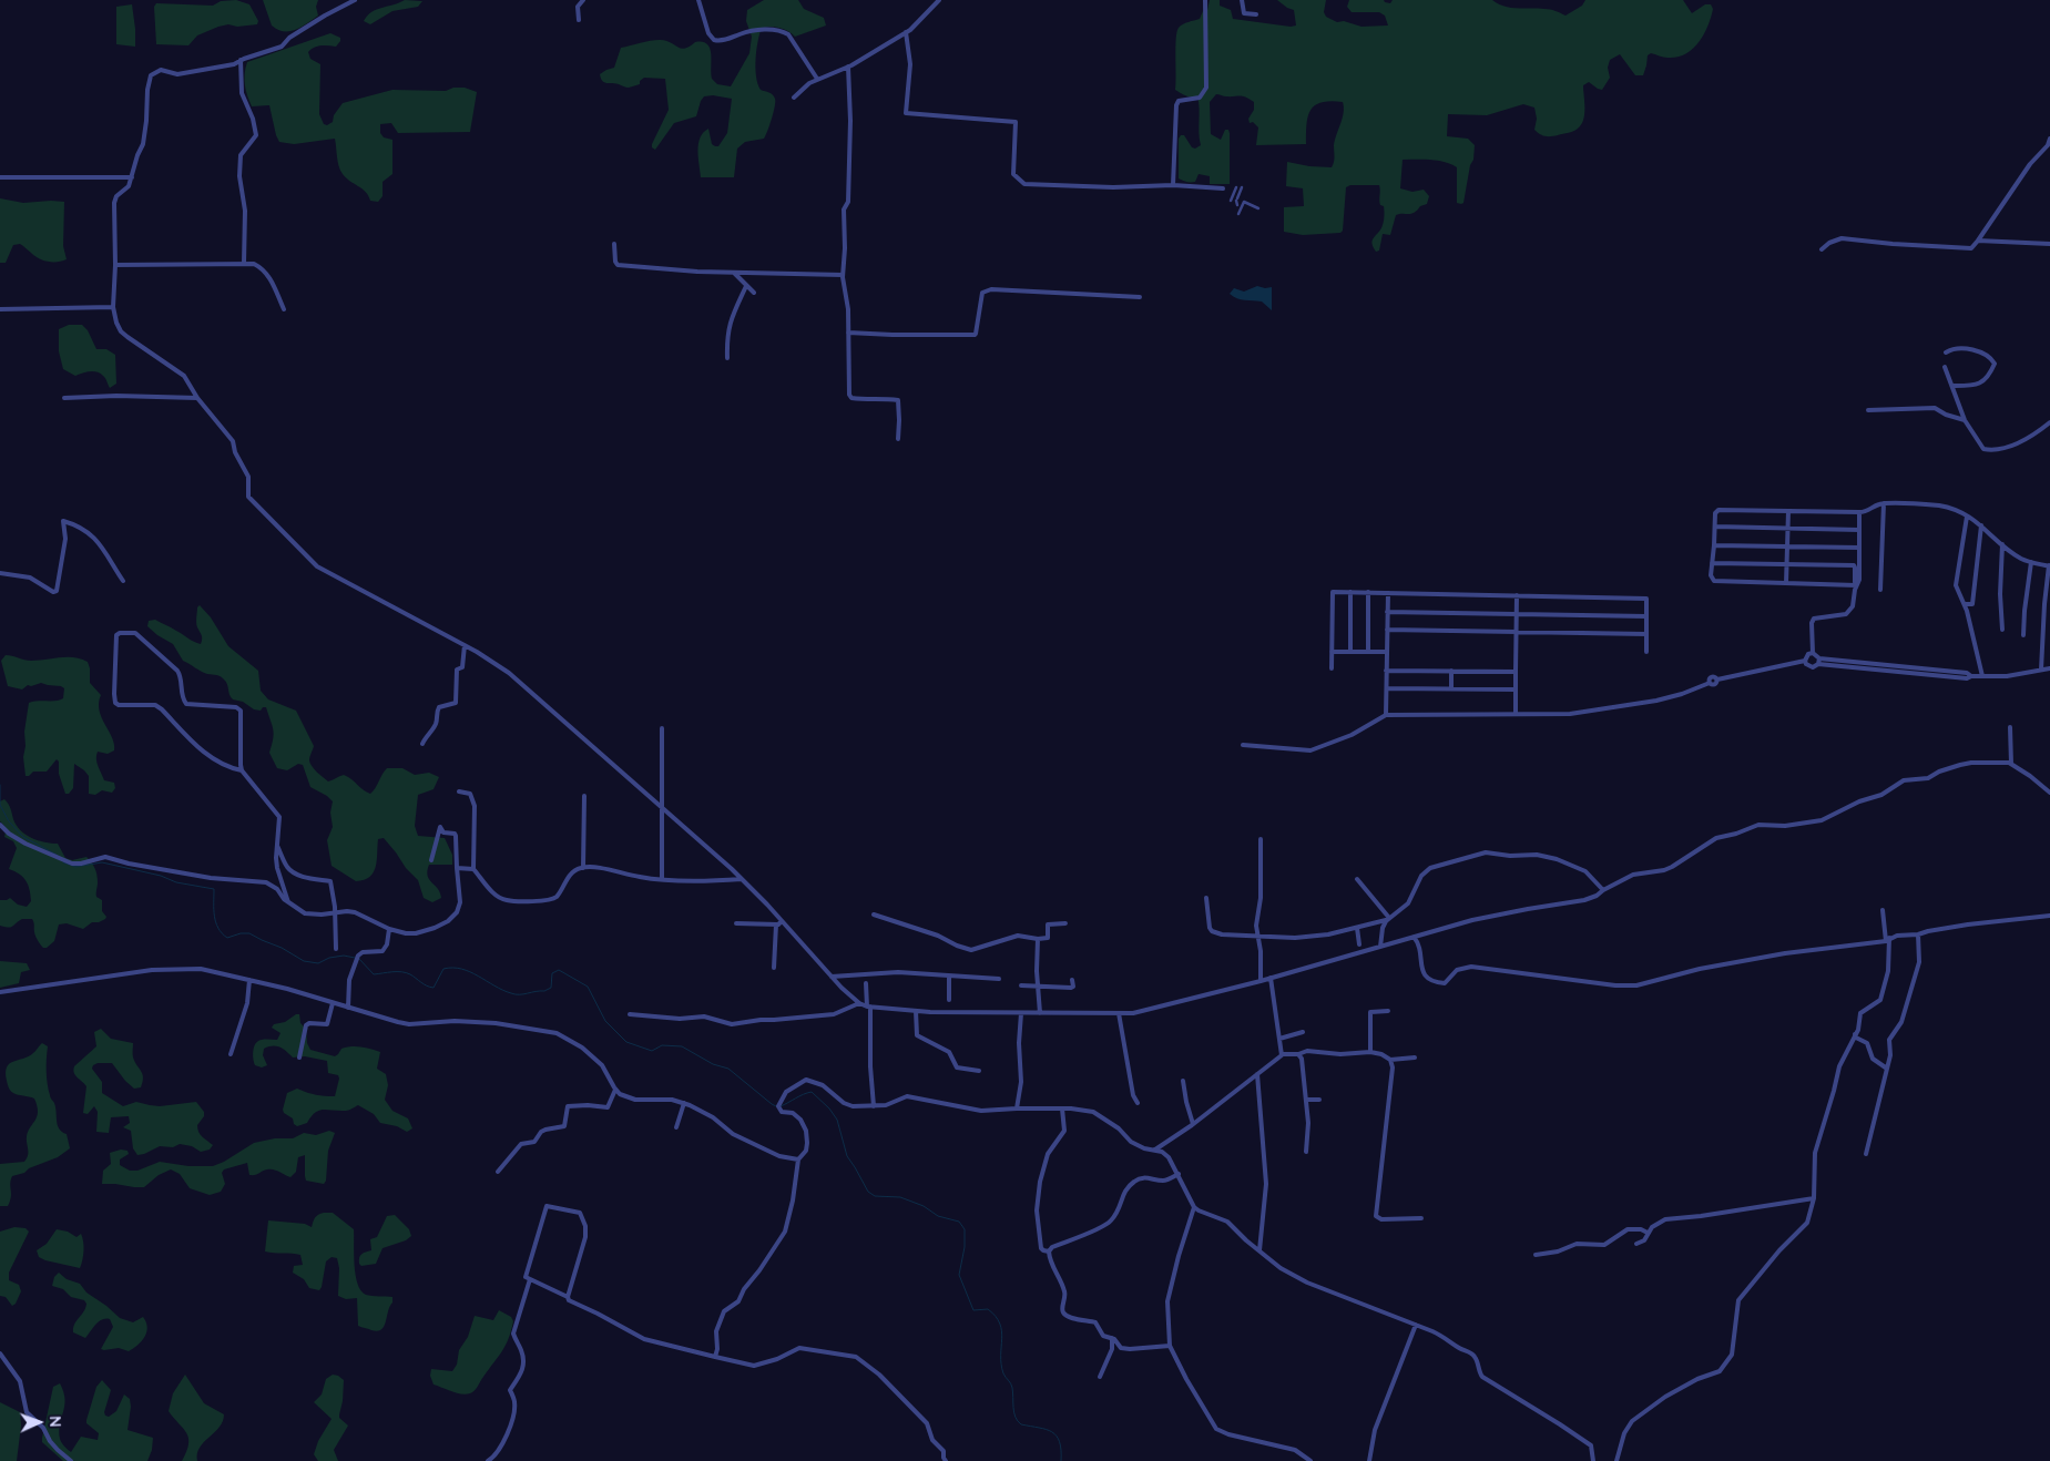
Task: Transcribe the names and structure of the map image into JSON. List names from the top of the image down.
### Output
{
  "north": "right"
}
